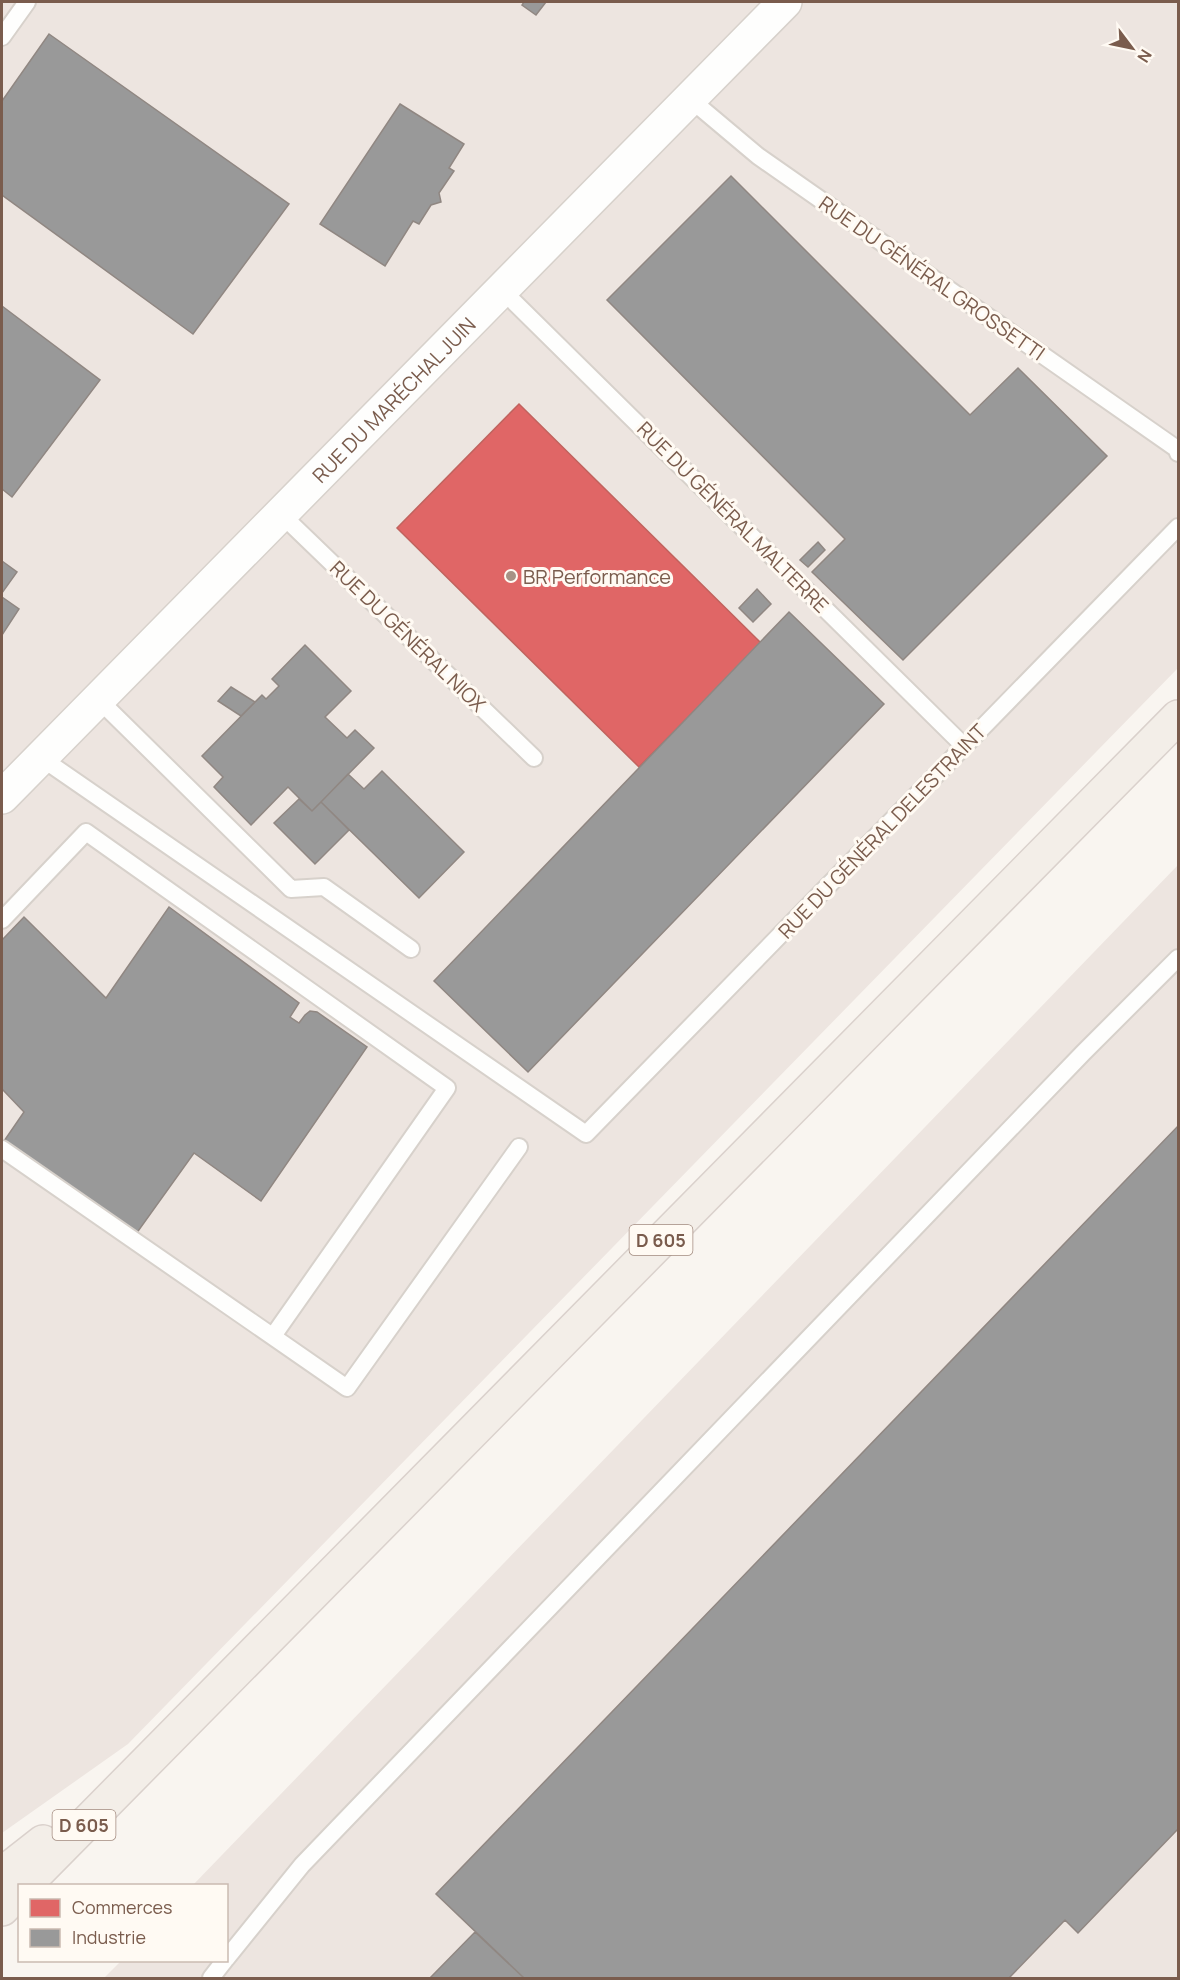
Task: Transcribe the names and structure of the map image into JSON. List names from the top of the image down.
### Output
{
  "streets": {
    "main road": ["D 605"],
    "street": ["RUE DU MARÉCHAL JUIN"],
    "lane": [
      "RUE DU GÉNÉRAL GROSSETTI",
      "RUE DU GÉNÉRAL MALTERRE",
      "RUE DU GÉNÉRAL NIOX",
      "RUE DU GÉNÉRAL DELESTRAINT"
    ]
  },
  "crossings": [
    ["RUE DU GÉNÉRAL GROSSETTI", "RUE DU MARÉCHAL JUIN"],
    ["RUE DU MARÉCHAL JUIN", "RUE DU GÉNÉRAL MALTERRE"],
    ["RUE DU MARÉCHAL JUIN", "RUE DU GÉNÉRAL NIOX"],
    ["RUE DU MARÉCHAL JUIN", "RUE DU GÉNÉRAL DELESTRAINT"],
    ["RUE DU GÉNÉRAL MALTERRE", "RUE DU GÉNÉRAL DELESTRAINT"]
  ],
  "places": ["BR Performance"],
  "legend": ["Commerces", "Industrie"],
  "north": "bottom right"
}
